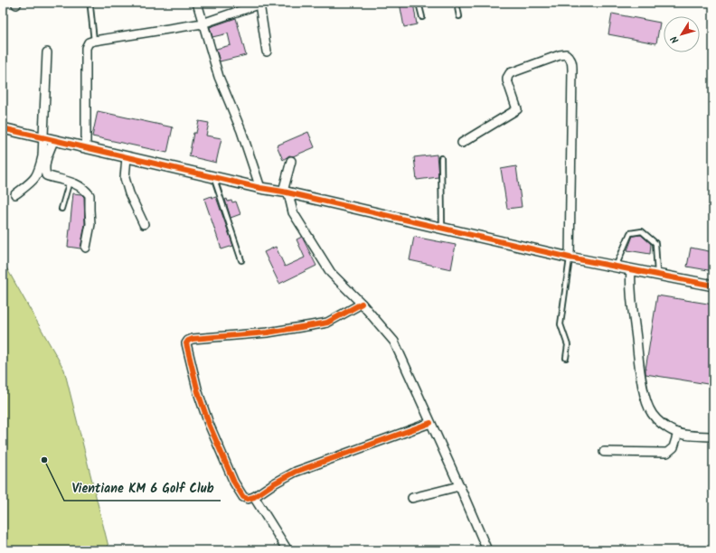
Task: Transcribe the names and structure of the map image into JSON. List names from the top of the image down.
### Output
{
  "places": ["Vientiane KM 6 Golf Club"],
  "north": "bottom left"
}
